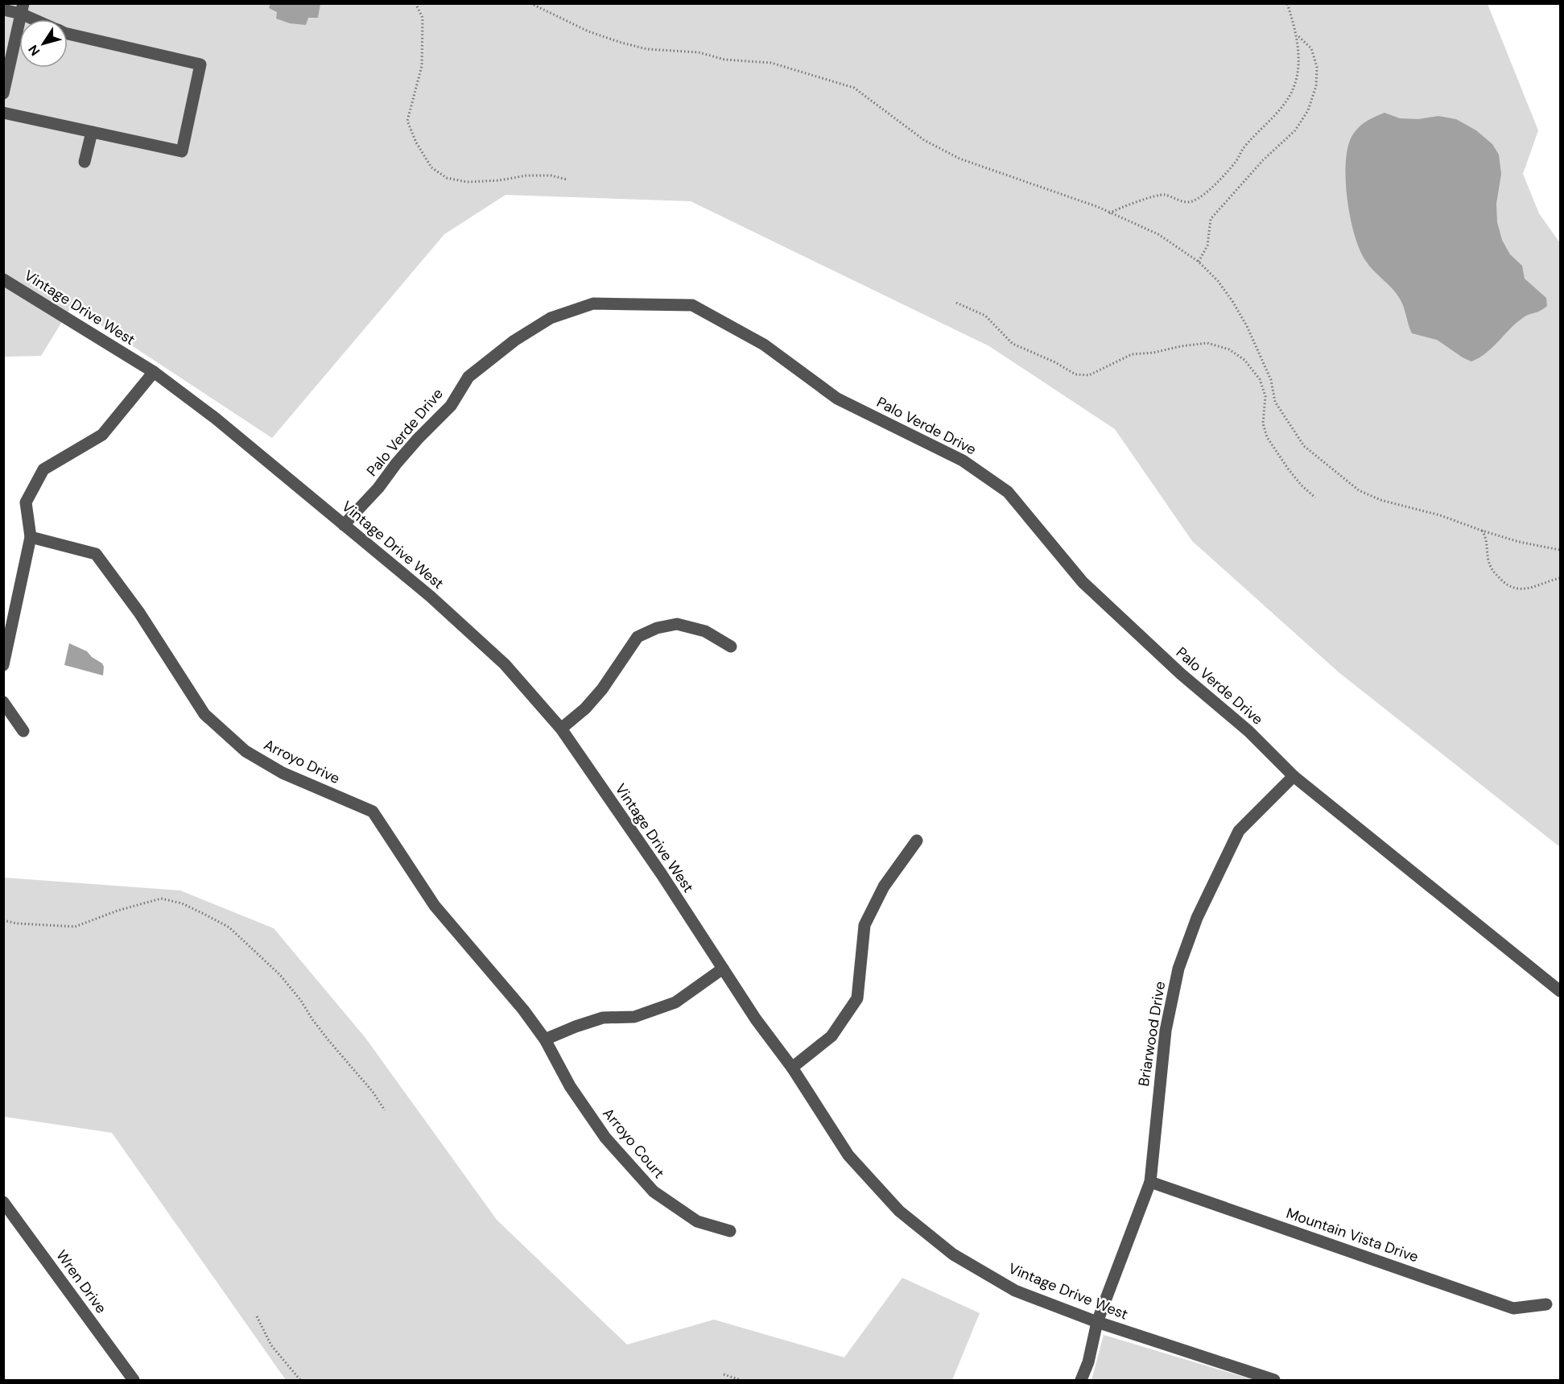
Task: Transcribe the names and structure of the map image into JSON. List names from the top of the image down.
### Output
{
  "streets": {
    "street": [
      "Vintage Drive West",
      "Palo Verde Drive",
      "Arroyo Drive",
      "Briarwood Drive",
      "Arroyo Court",
      "Mountain Vista Drive",
      "Wren Drive"
    ]
  },
  "crossings": [
    ["Vintage Drive West", "Palo Verde Drive"],
    ["Vintage Drive West", "Briarwood Drive"],
    ["Palo Verde Drive", "Briarwood Drive"],
    ["Arroyo Drive", "Arroyo Court"],
    ["Briarwood Drive", "Mountain Vista Drive"]
  ],
  "north": "bottom left"
}
